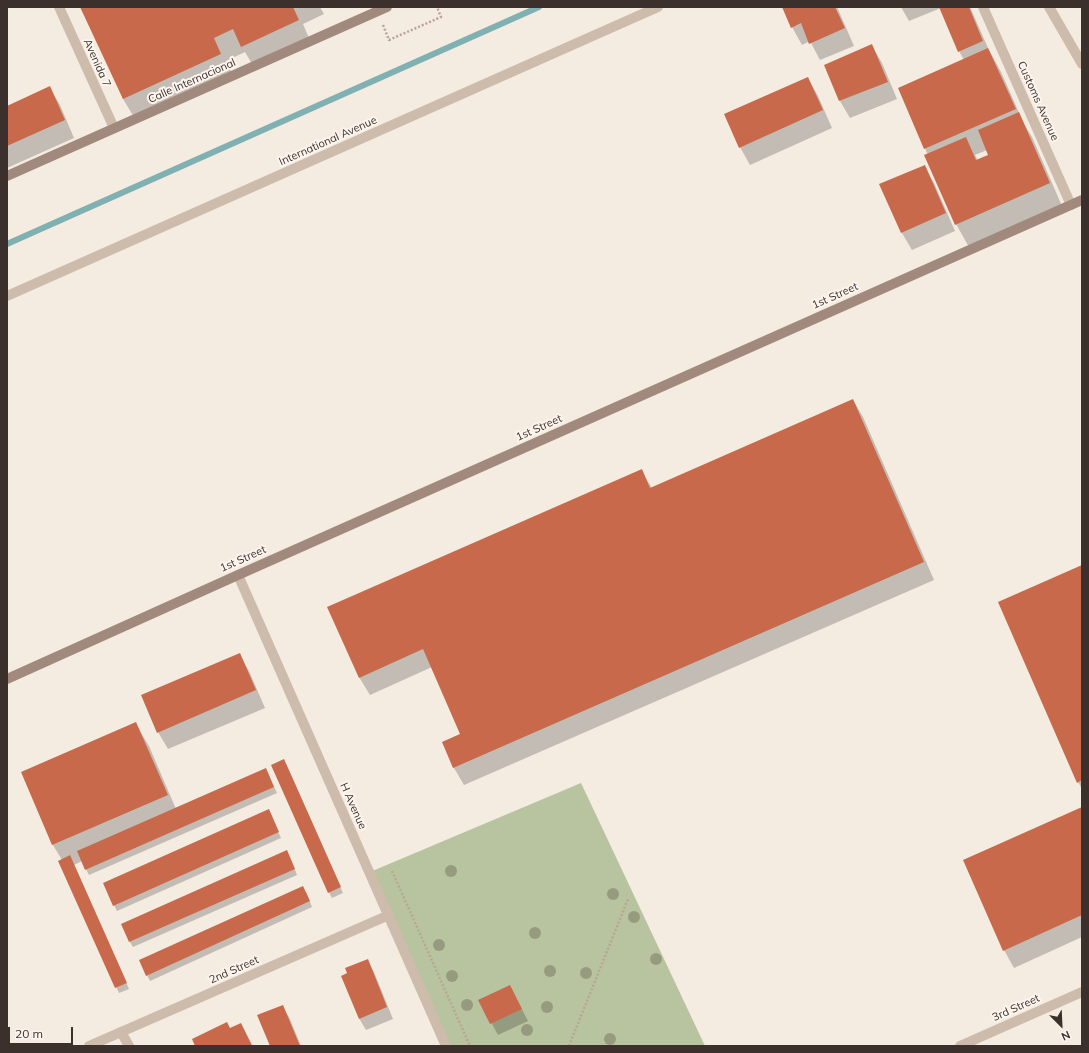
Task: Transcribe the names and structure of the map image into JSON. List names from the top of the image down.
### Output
{
  "streets": {
    "main road": ["Calle Internacional", "1st Street"],
    "street": [
      "Avenida 7",
      "Customs Avenue",
      "International Avenue",
      "H Avenue",
      "2nd Street",
      "3rd Street"
    ]
  },
  "crossings": [
    ["Avenida 7", "Calle Internacional"],
    ["Customs Avenue", "1st Street"],
    ["1st Street", "H Avenue"],
    ["H Avenue", "2nd Street"]
  ],
  "scale_bar": "20 m",
  "north": "bottom right"
}
